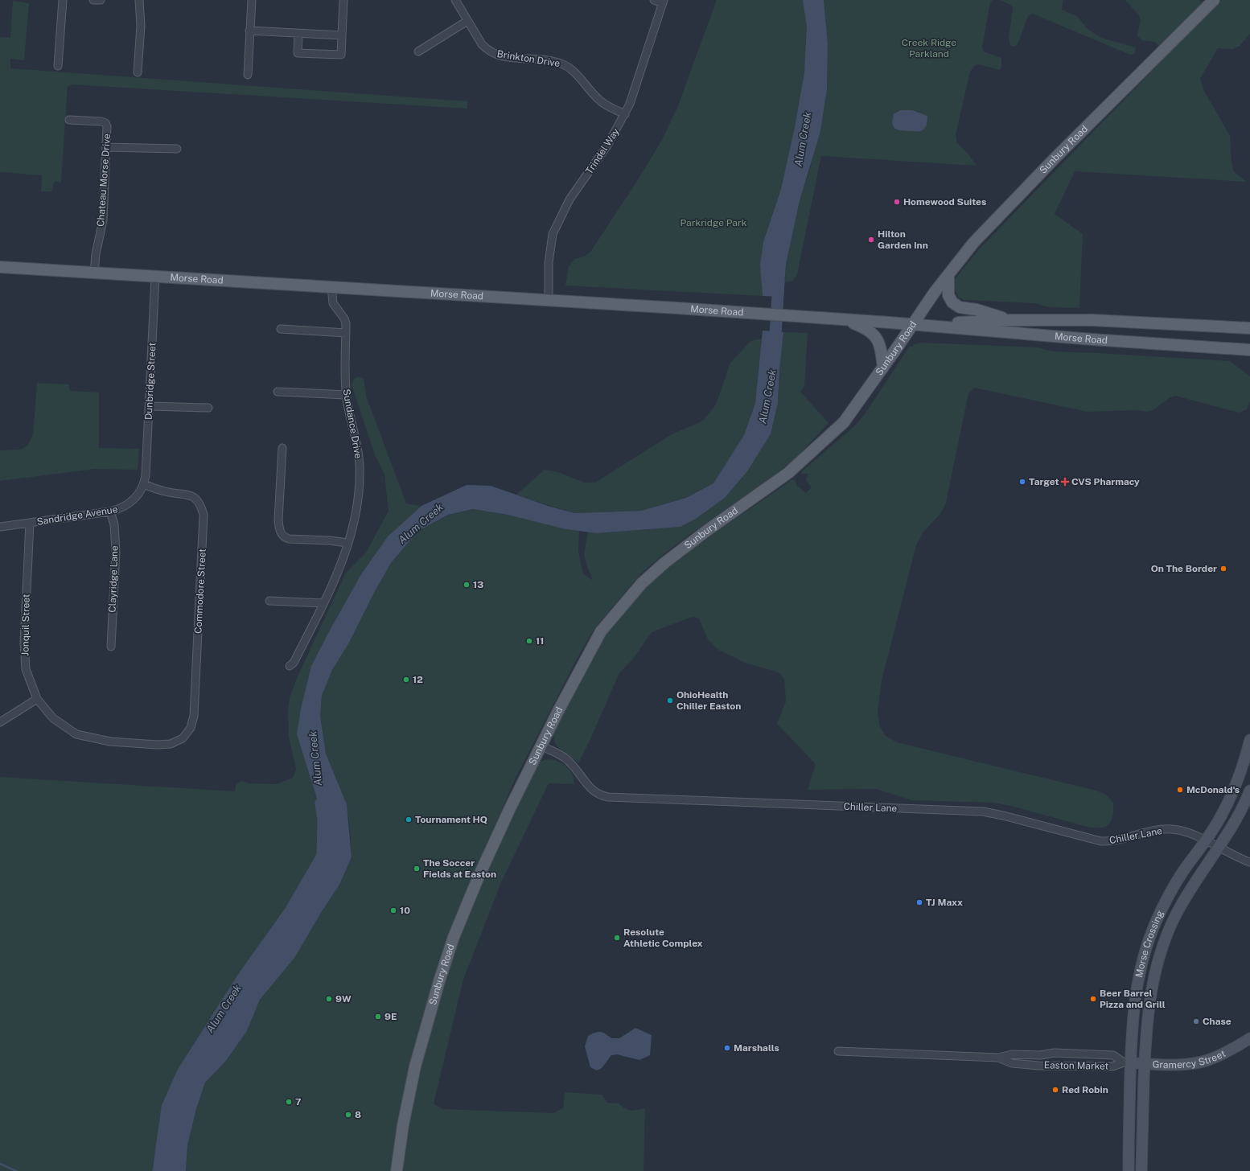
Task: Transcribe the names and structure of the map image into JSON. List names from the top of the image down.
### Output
{
  "streets": {
    "main road": [
      "Sunbury Road",
      "Morse Road",
      "Morse Crossing",
      "Gramercy Street"
    ],
    "street": [
      "Brinkton Drive",
      "Trindel Way",
      "Chateau Morse Drive",
      "Dunbridge Street",
      "Sundance Drive",
      "Sandridge Avenue",
      "Clayridge Lane",
      "Commodore Street",
      "Jonquil Street",
      "Chiller Lane",
      "Easton Market"
    ]
  },
  "crossings": [
    ["Brinkton Drive", "Trindel Way"],
    ["Sunbury Road", "Morse Road"],
    ["Sunbury Road", "Chiller Lane"],
    ["Trindel Way", "Morse Road"],
    ["Chateau Morse Drive", "Morse Road"],
    ["Morse Road", "Dunbridge Street"],
    ["Morse Road", "Sundance Drive"],
    ["Dunbridge Street", "Sandridge Avenue"],
    ["Dunbridge Street", "Commodore Street"],
    ["Sandridge Avenue", "Clayridge Lane"],
    ["Sandridge Avenue", "Commodore Street"],
    ["Sandridge Avenue", "Jonquil Street"],
    ["Commodore Street", "Jonquil Street"],
    ["Chiller Lane", "Morse Crossing"],
    ["Morse Crossing", "Gramercy Street"],
    ["Morse Crossing", "Easton Market"],
    ["Gramercy Street", "Easton Market"]
  ],
  "water": ["Alum Creek"],
  "parks": ["Creek Ridge Parkland", "Parkridge Park"],
  "places": {
    "other": [
      "Homewood Suites",
      "Hilton Garden Inn",
      "Target",
      "On The Border",
      "13",
      "11",
      "12",
      "OhioHealth Chiller Easton",
      "McDonald's",
      "Tournament HQ",
      "The Soccer Fields at Easton",
      "TJ Maxx",
      "10",
      "Resolute Athletic Complex",
      "9W",
      "Beer Barrel Pizza and Grill",
      "9E",
      "Chase",
      "Marshalls",
      "Red Robin",
      "7",
      "8"
    ],
    "health": ["CVS Pharmacy"]
  }
}
